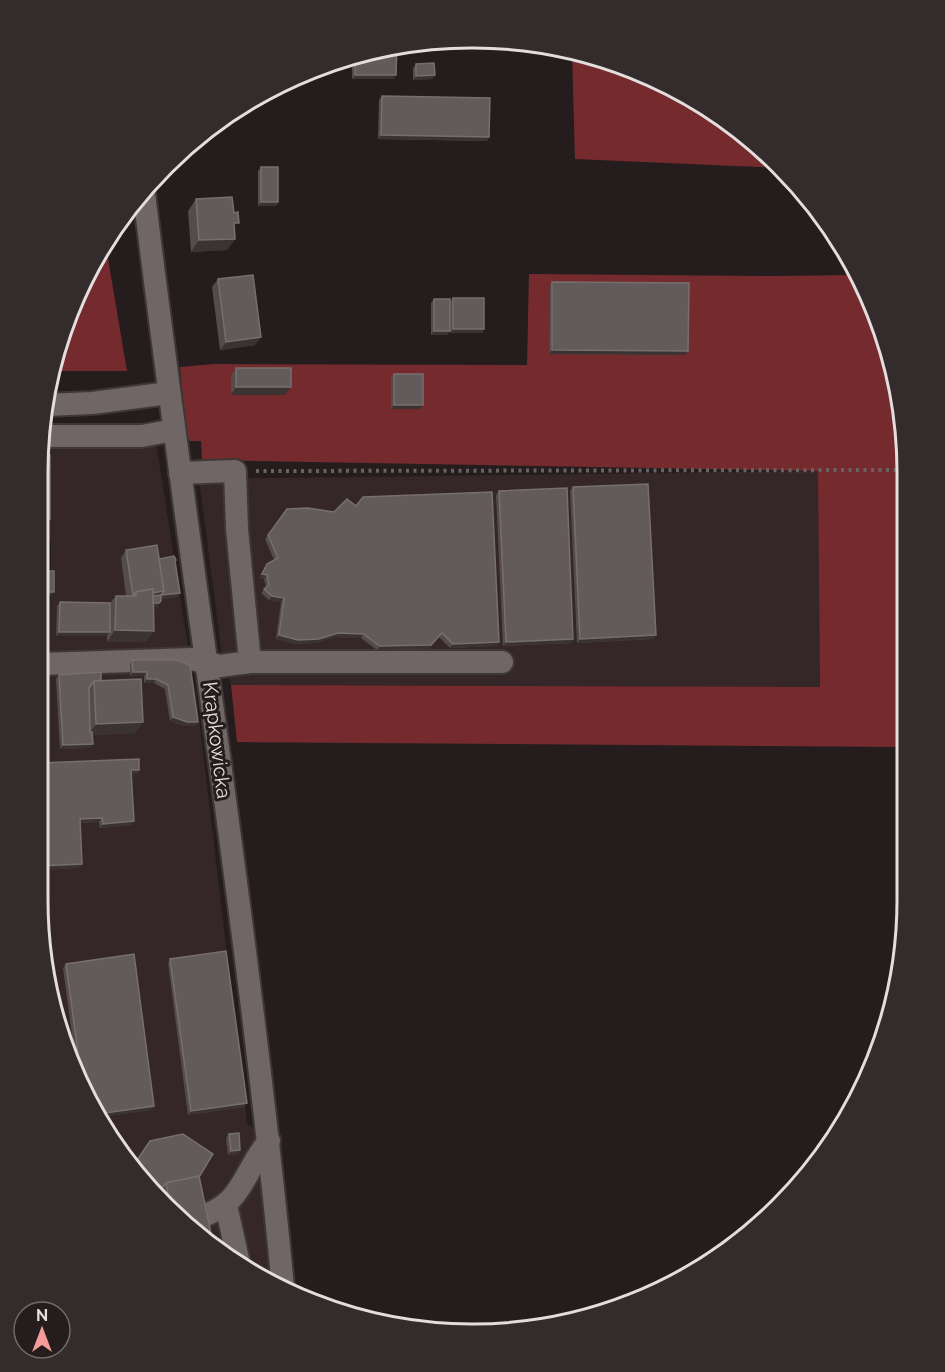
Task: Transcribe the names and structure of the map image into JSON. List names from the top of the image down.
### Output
{
  "streets": {
    "street": ["Krapkowicka"]
  },
  "north": "top"
}
